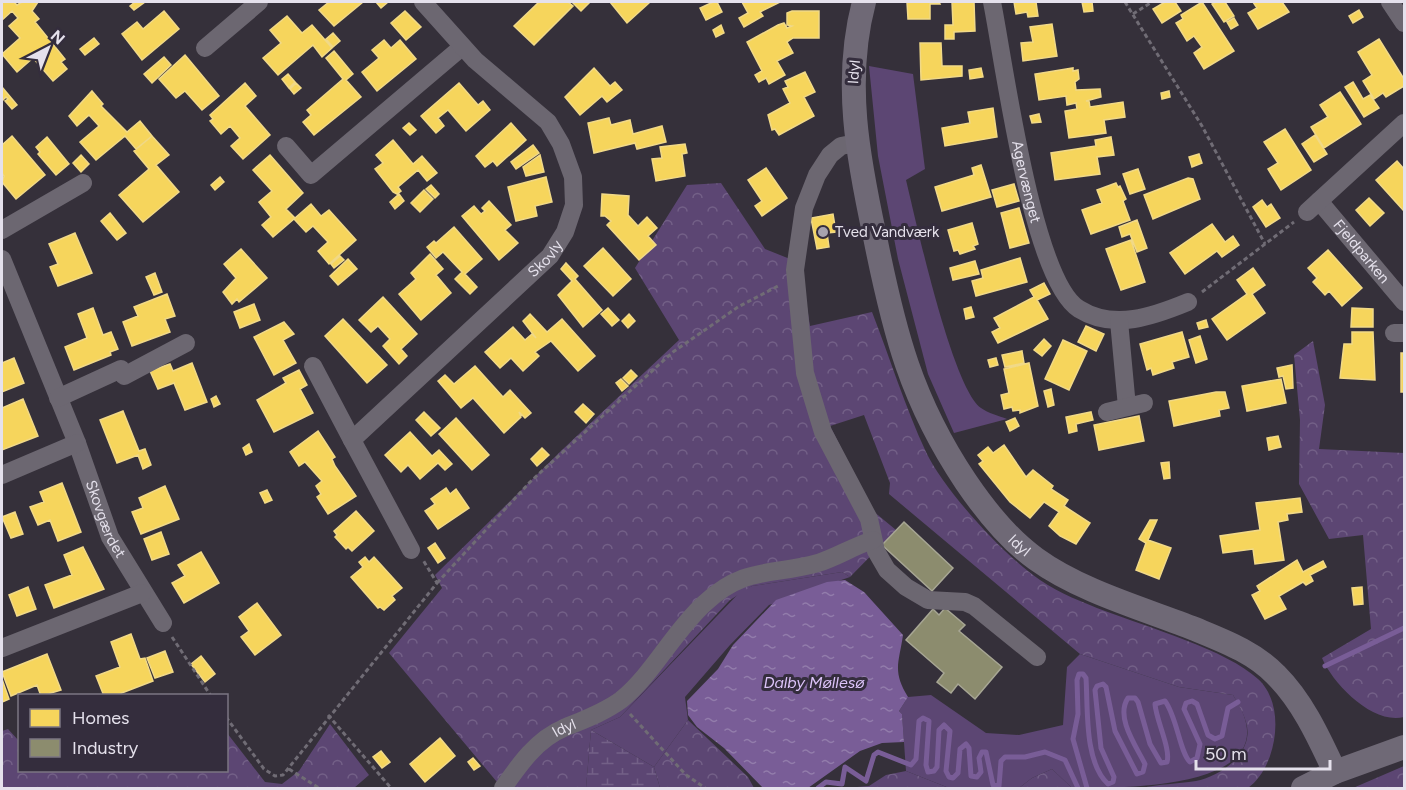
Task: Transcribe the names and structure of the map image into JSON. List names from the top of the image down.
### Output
{
  "streets": {
    "street": [
      "Idyl",
      "Agervænget",
      "Fjeldparken",
      "Skovly",
      "Skovgærdet"
    ]
  },
  "water": ["Dalby Møllesø"],
  "places": ["Tved Vandværk"],
  "legend": ["Homes", "Industry"],
  "scale_bar": "50 m",
  "north": "top right"
}
